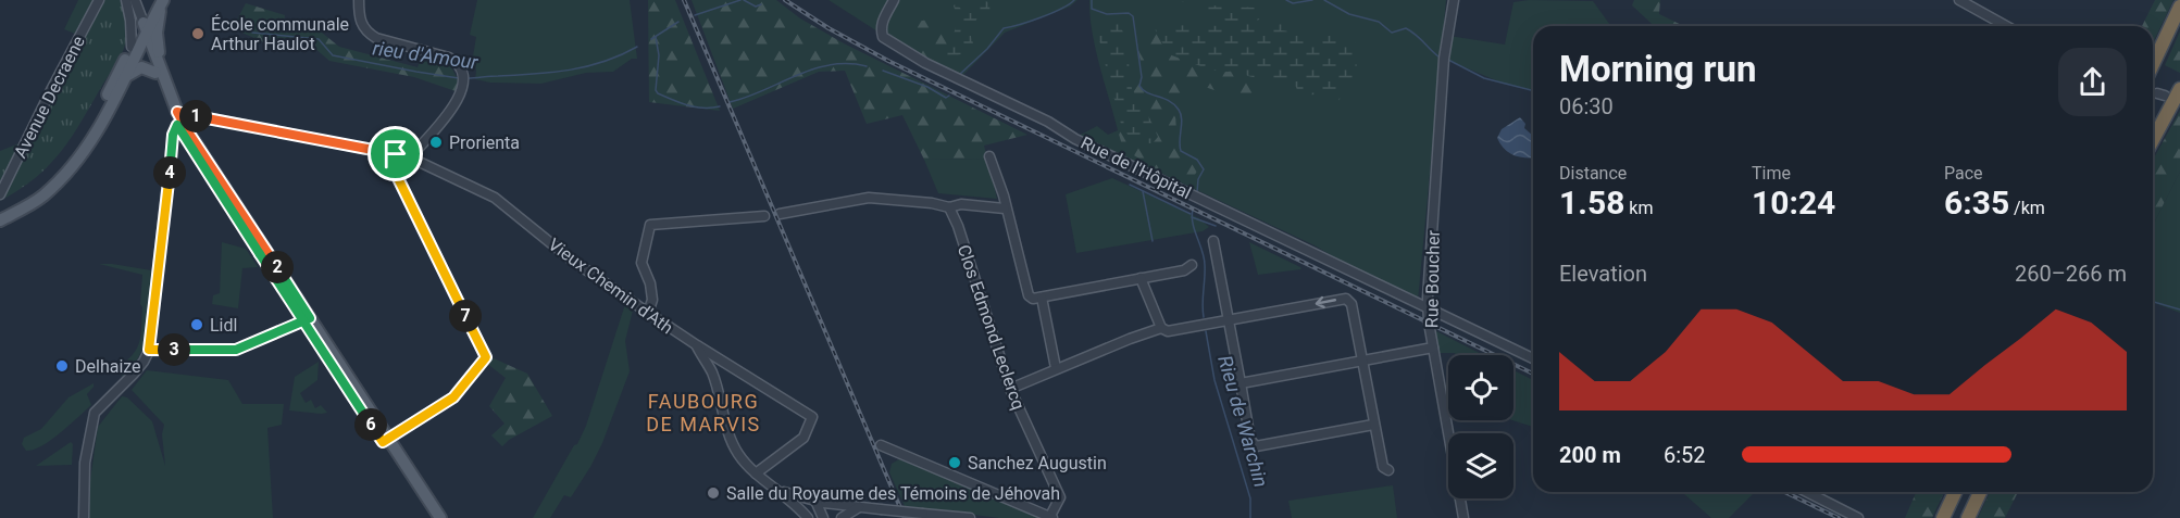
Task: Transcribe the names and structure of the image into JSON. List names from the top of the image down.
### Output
{
  "streets": {
    "street": [
      "Avenue Decraene",
      "Rue de l'Hôpital",
      "Rue Boucher",
      "Vieux Chemin d'Ath",
      "Clos Edmond Leclercq"
    ]
  },
  "crossings": [
    ["Rue de l'Hôpital", "Rue Boucher"]
  ],
  "districts": ["FAUBOURG DE MARVIS"],
  "water": ["rieu d'Amour", "Rieu de Warchin"],
  "places": [
    "École communale Arthur Haulot",
    "Prorienta",
    "Lidl",
    "Delhaize",
    "Sanchez Augustin",
    "Salle du Royaume des Témoins de Jéhovah"
  ],
  "page": {
    "heading": ["Morning run", "06:30"],
    "pins": [
      "1",
      "4",
      "2",
      "7",
      "3",
      "6"
    ],
    "stats": [
      ["Distance", "1.58 km"],
      ["Time", "10:24"],
      ["Pace", "6:35 /km"]
    ],
    "chart": ["Elevation", "260–266 m"],
    "list": [
      {
        "name": "200 m",
        "note": "6:52"
      }
    ]
  }
}
